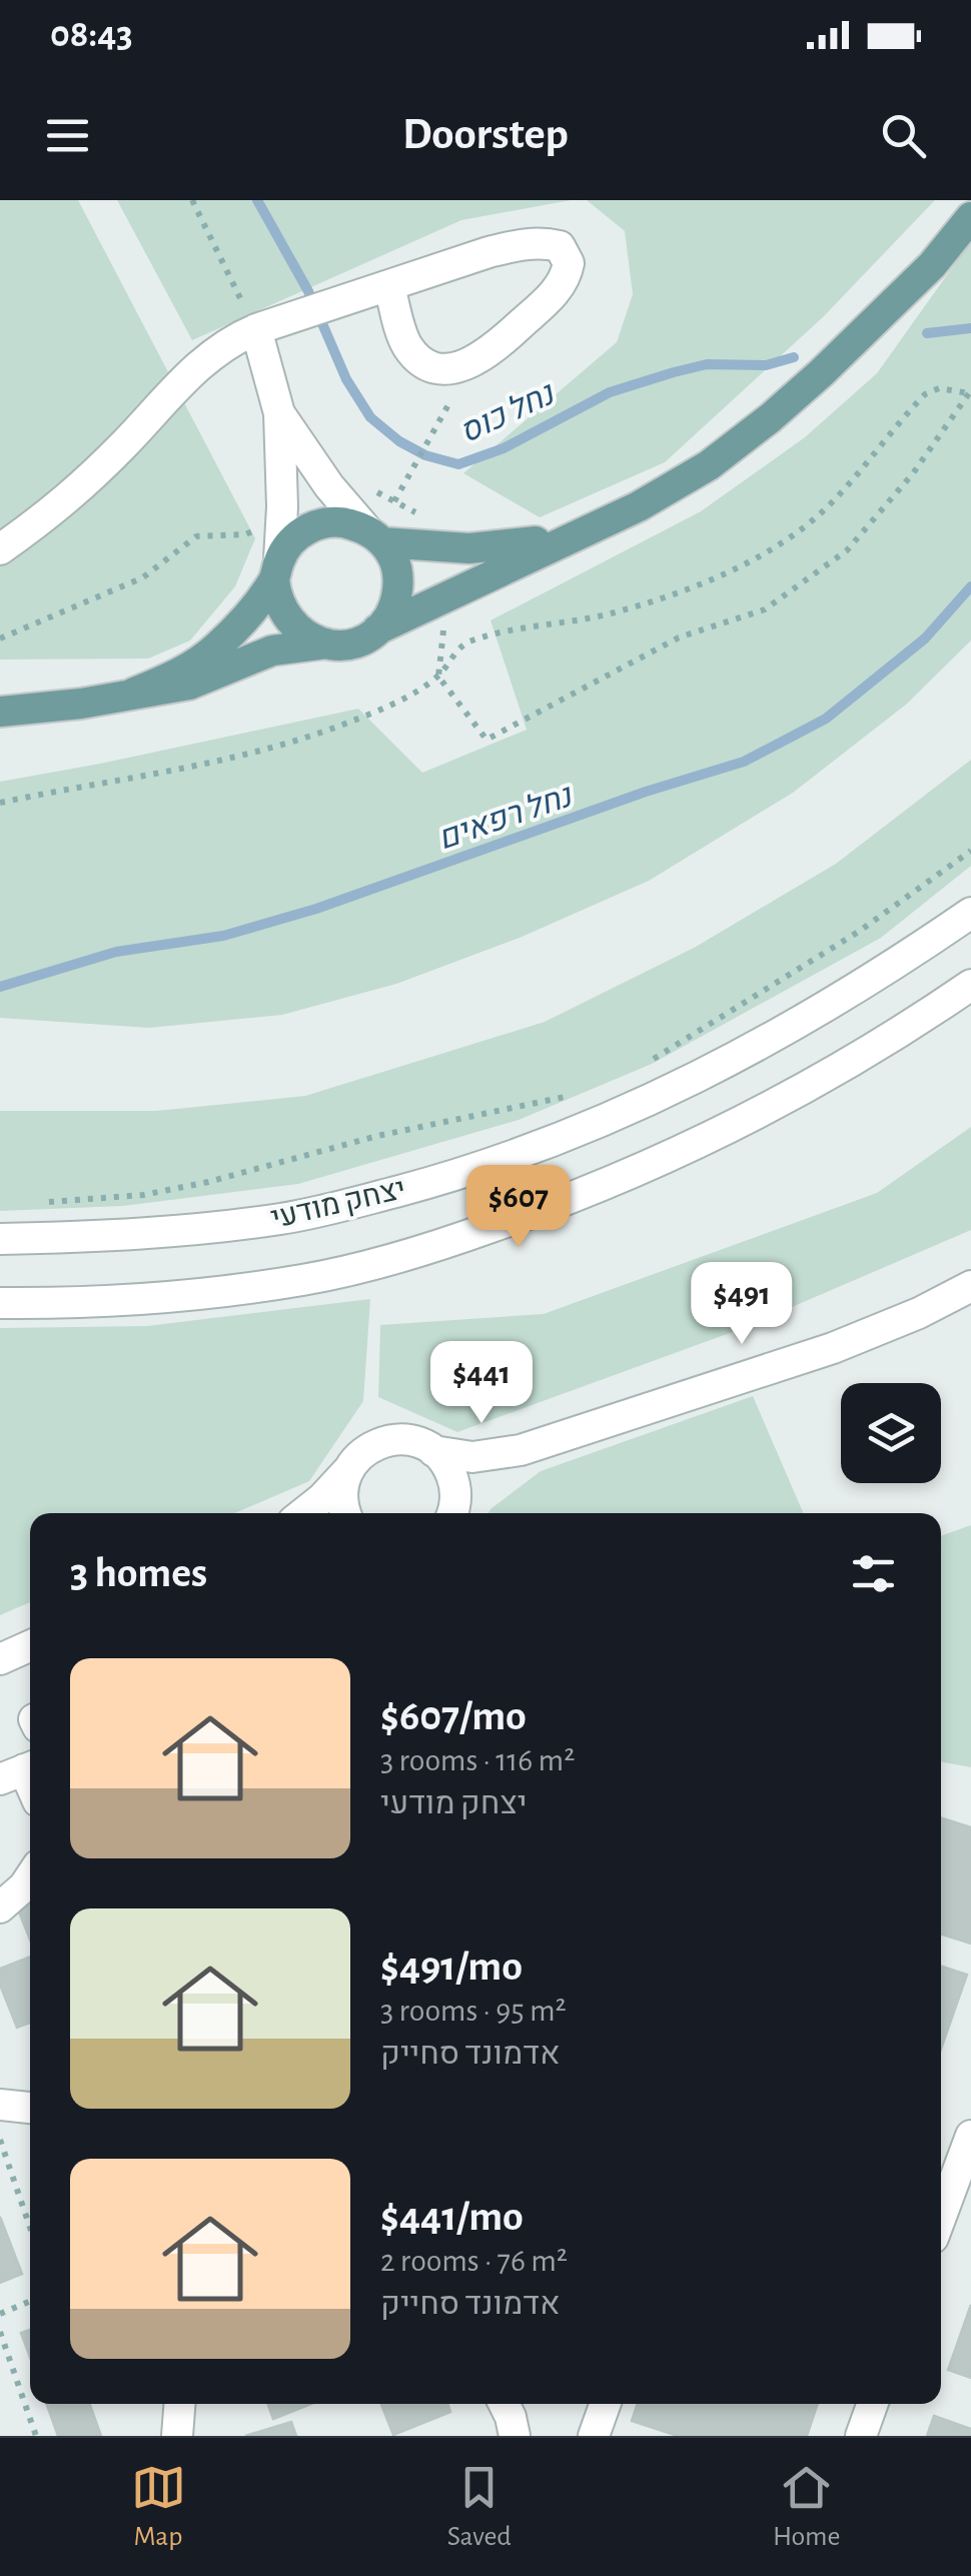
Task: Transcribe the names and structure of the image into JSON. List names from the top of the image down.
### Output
{
  "streets": {
    "street": ["יצחק מודעי"]
  },
  "water": ["נחל כוס", "נחל רפאים"],
  "page": {
    "status": "08:43",
    "header": "Doorstep",
    "price": ["$607", "$491", "$441"],
    "heading": "3 homes",
    "list": [
      {
        "name": "$607/mo",
        "note": "3 rooms · 116 m² · יצחק מודעי"
      },
      {
        "name": "$491/mo",
        "note": "3 rooms · 95 m² · אדמונד סחייק"
      },
      {
        "name": "$441/mo",
        "note": "2 rooms · 76 m² · אדמונד סחייק"
      }
    ],
    "tabs": ["Map", "Saved", "Home"]
  }
}
